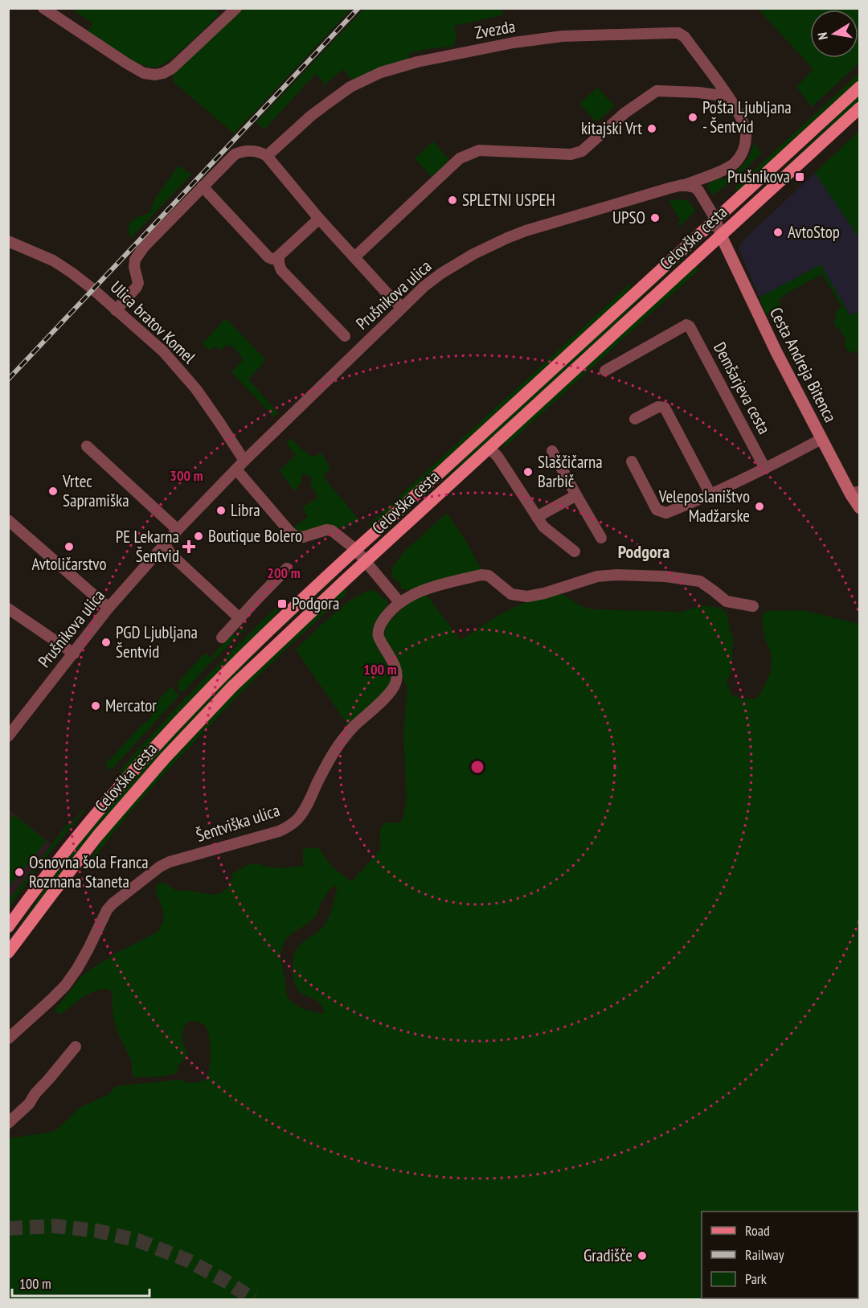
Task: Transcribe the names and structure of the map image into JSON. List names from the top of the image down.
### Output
{
  "streets": {
    "main road": ["Celovška cesta"],
    "street": [
      "Zvezda",
      "Prušnikova ulica",
      "Ulica bratov Komel",
      "Cesta Andreja Bitenca",
      "Demšarjeva cesta",
      "Šentviška ulica"
    ]
  },
  "crossings": [
    ["Zvezda", "Prušnikova ulica"],
    ["Celovška cesta", "Ulica bratov Komel"],
    ["Celovška cesta", "Cesta Andreja Bitenca"],
    ["Prušnikova ulica", "Ulica bratov Komel"]
  ],
  "districts": ["Podgora"],
  "places": {
    "other": [
      "Pošta Ljubljana - Šentvid",
      "kitajski Vrt",
      "SPLETNI USPEH",
      "UPSO",
      "AvtoStop",
      "Slaščičarna Barbič",
      "Vrtec Sapramiška",
      "Veleposlaništvo Madžarske",
      "Libra",
      "Boutique Bolero",
      "Avtoličarstvo",
      "PGD Ljubljana Šentvid",
      "Mercator",
      "Osnovna šola Franca Rozmana Staneta",
      "Gradišče"
    ],
    "transit": ["Prušnikova", "Podgora"],
    "health": ["PE Lekarna Šentvid"]
  },
  "legend": ["Road", "Railway", "Park"],
  "scale_bar": "100 m",
  "north": "left",
  "rings": ["300 m", "200 m", "100 m"]
}
